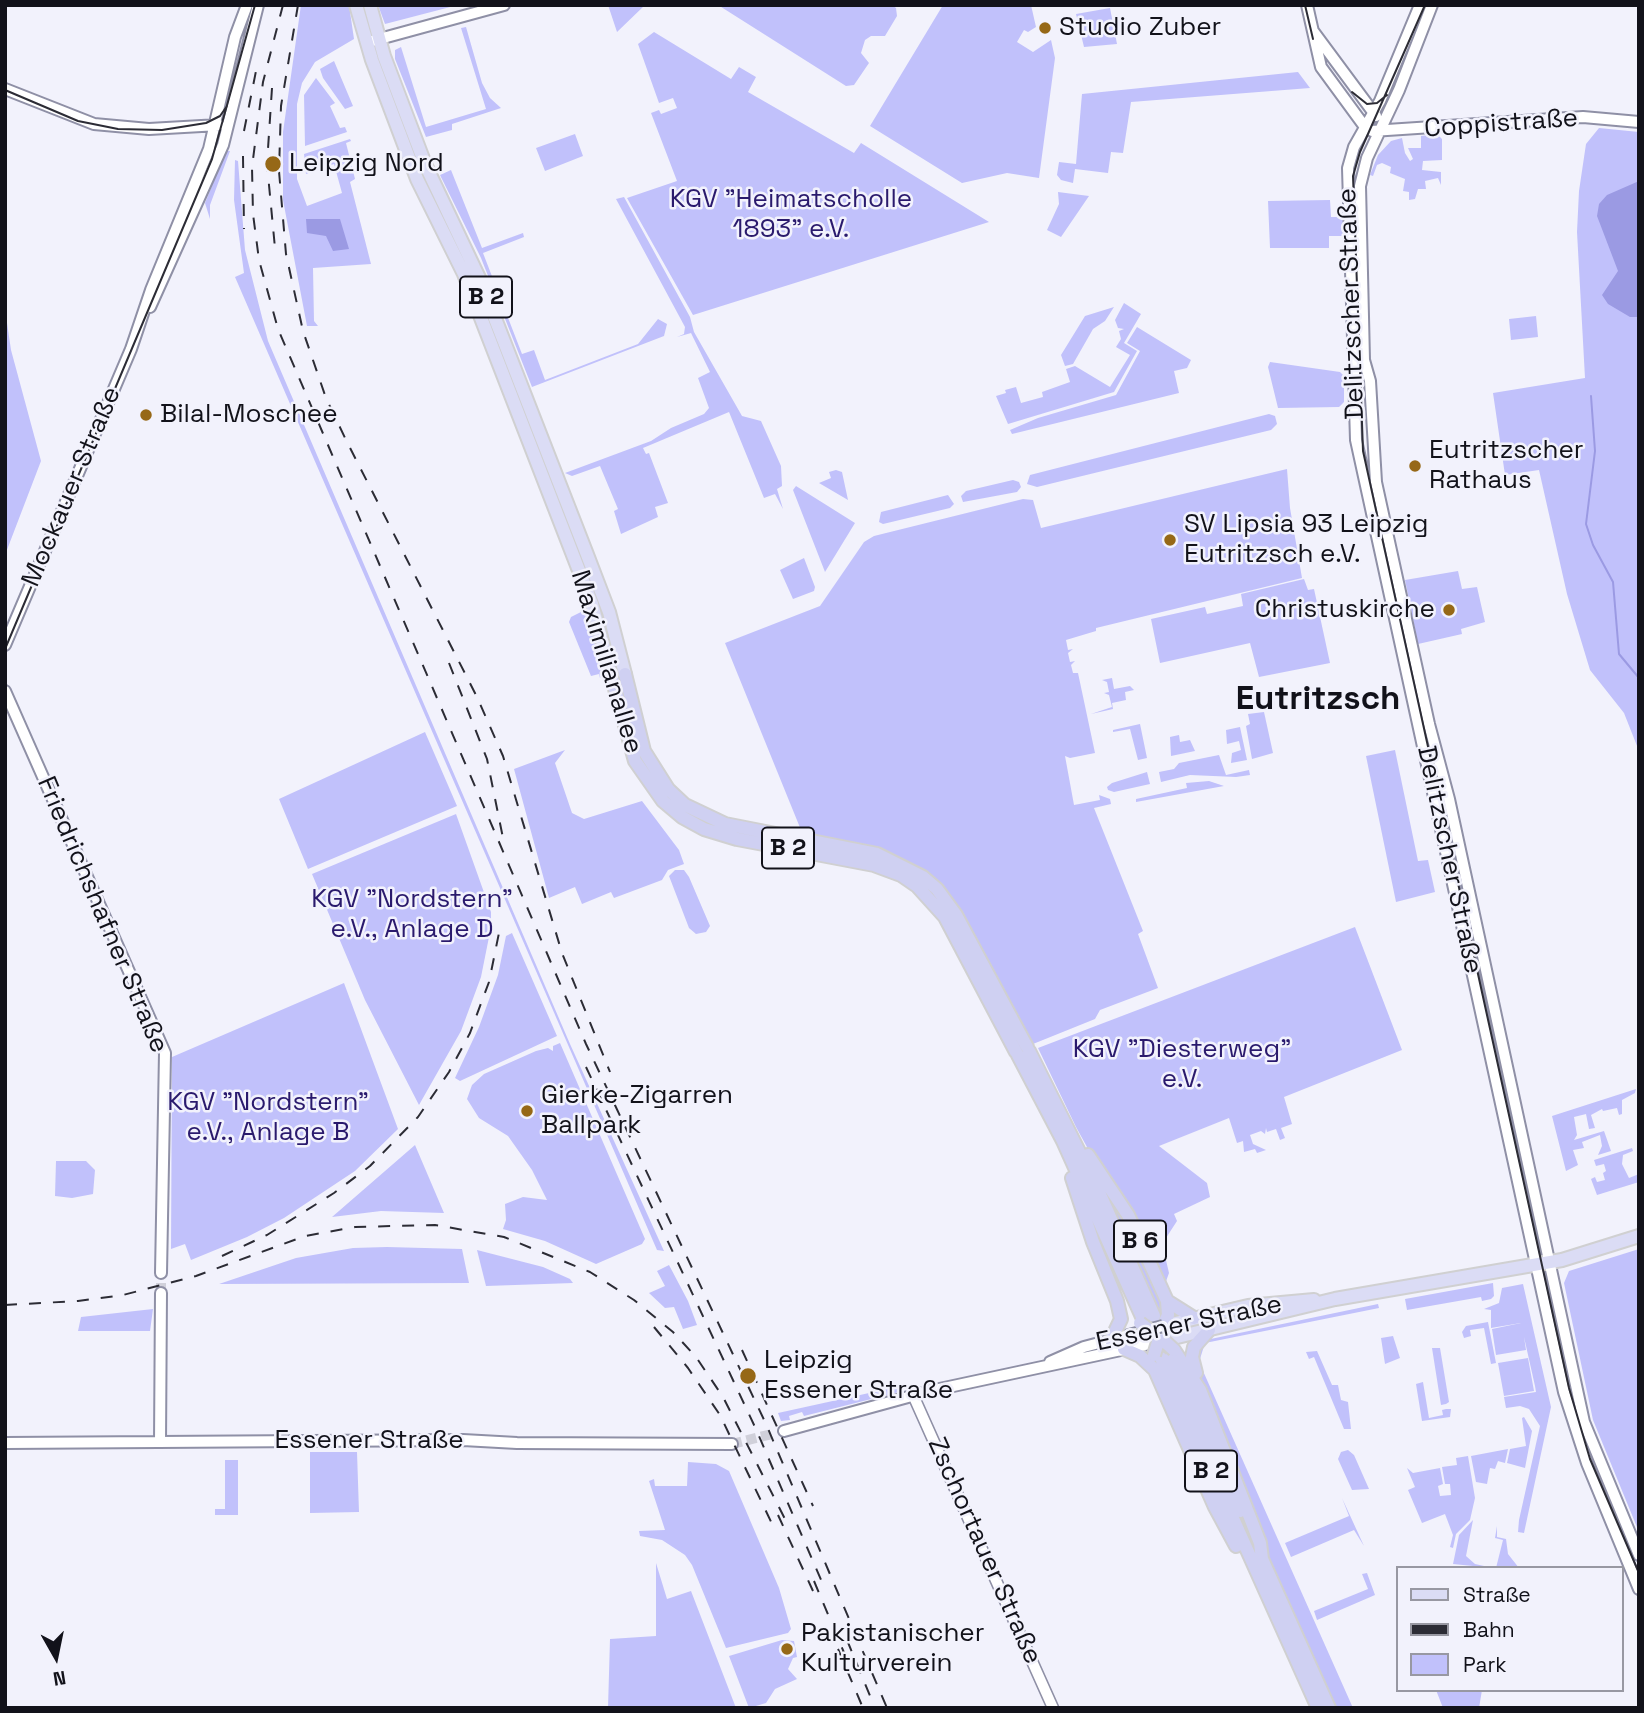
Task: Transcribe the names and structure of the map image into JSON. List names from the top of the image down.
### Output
{
  "streets": {
    "highway": ["B 2", "Maximilianallee", "B 6"],
    "main road": [
      "Coppistraße",
      "Delitzscher Straße",
      "Mockauer Straße",
      "Friedrichshafner Straße",
      "Essener Straße"
    ],
    "street": ["Zschortauer Straße"]
  },
  "crossings": [
    ["Coppistraße", "Delitzscher Straße"],
    ["B 2", "Maximilianallee"],
    ["Delitzscher Straße", "Essener Straße"],
    ["Maximilianallee", "B 6"],
    ["Maximilianallee", "Essener Straße"],
    ["B 6", "Essener Straße"],
    ["Essener Straße", "Zschortauer Straße"]
  ],
  "districts": ["Eutritzsch"],
  "parks": [
    "KGV \"Heimatscholle 1893\" e.V.",
    "KGV \"Nordstern\" e.V., Anlage D",
    "KGV \"Diesterweg\" e.V.",
    "KGV \"Nordstern\" e.V., Anlage B"
  ],
  "places": [
    "Studio Zuber",
    "Leipzig Nord",
    "Bilal-Moschee",
    "Eutritzscher Rathaus",
    "SV Lipsia 93 Leipzig Eutritzsch e.V.",
    "Christuskirche",
    "Gierke-Zigarren Ballpark",
    "Leipzig Essener Straße",
    "Pakistanischer Kulturverein"
  ],
  "legend": ["Straße", "Bahn", "Park"],
  "north": "bottom"
}
